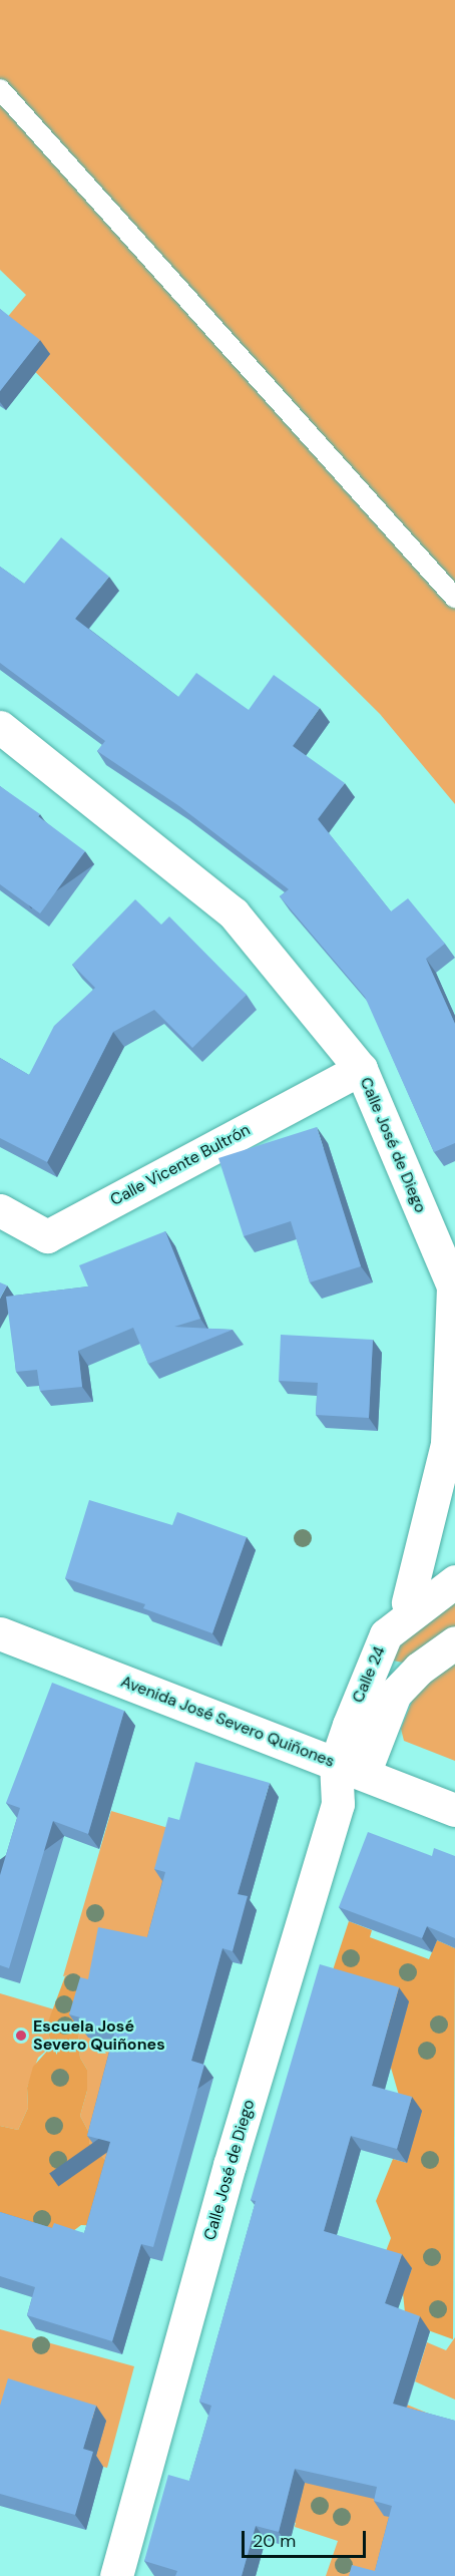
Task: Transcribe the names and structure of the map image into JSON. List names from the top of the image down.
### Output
{
  "streets": {
    "street": [
      "Calle José de Diego",
      "Calle Vicente Bultrón",
      "Calle 24",
      "Avenida José Severo Quiñones"
    ]
  },
  "crossings": [
    ["Calle José de Diego", "Calle Vicente Bultrón"],
    ["Calle José de Diego", "Calle 24"],
    ["Calle José de Diego", "Avenida José Severo Quiñones"],
    ["Calle 24", "Avenida José Severo Quiñones"]
  ],
  "places": ["Escuela José Severo Quiñones"],
  "scale_bar": "20 m"
}
